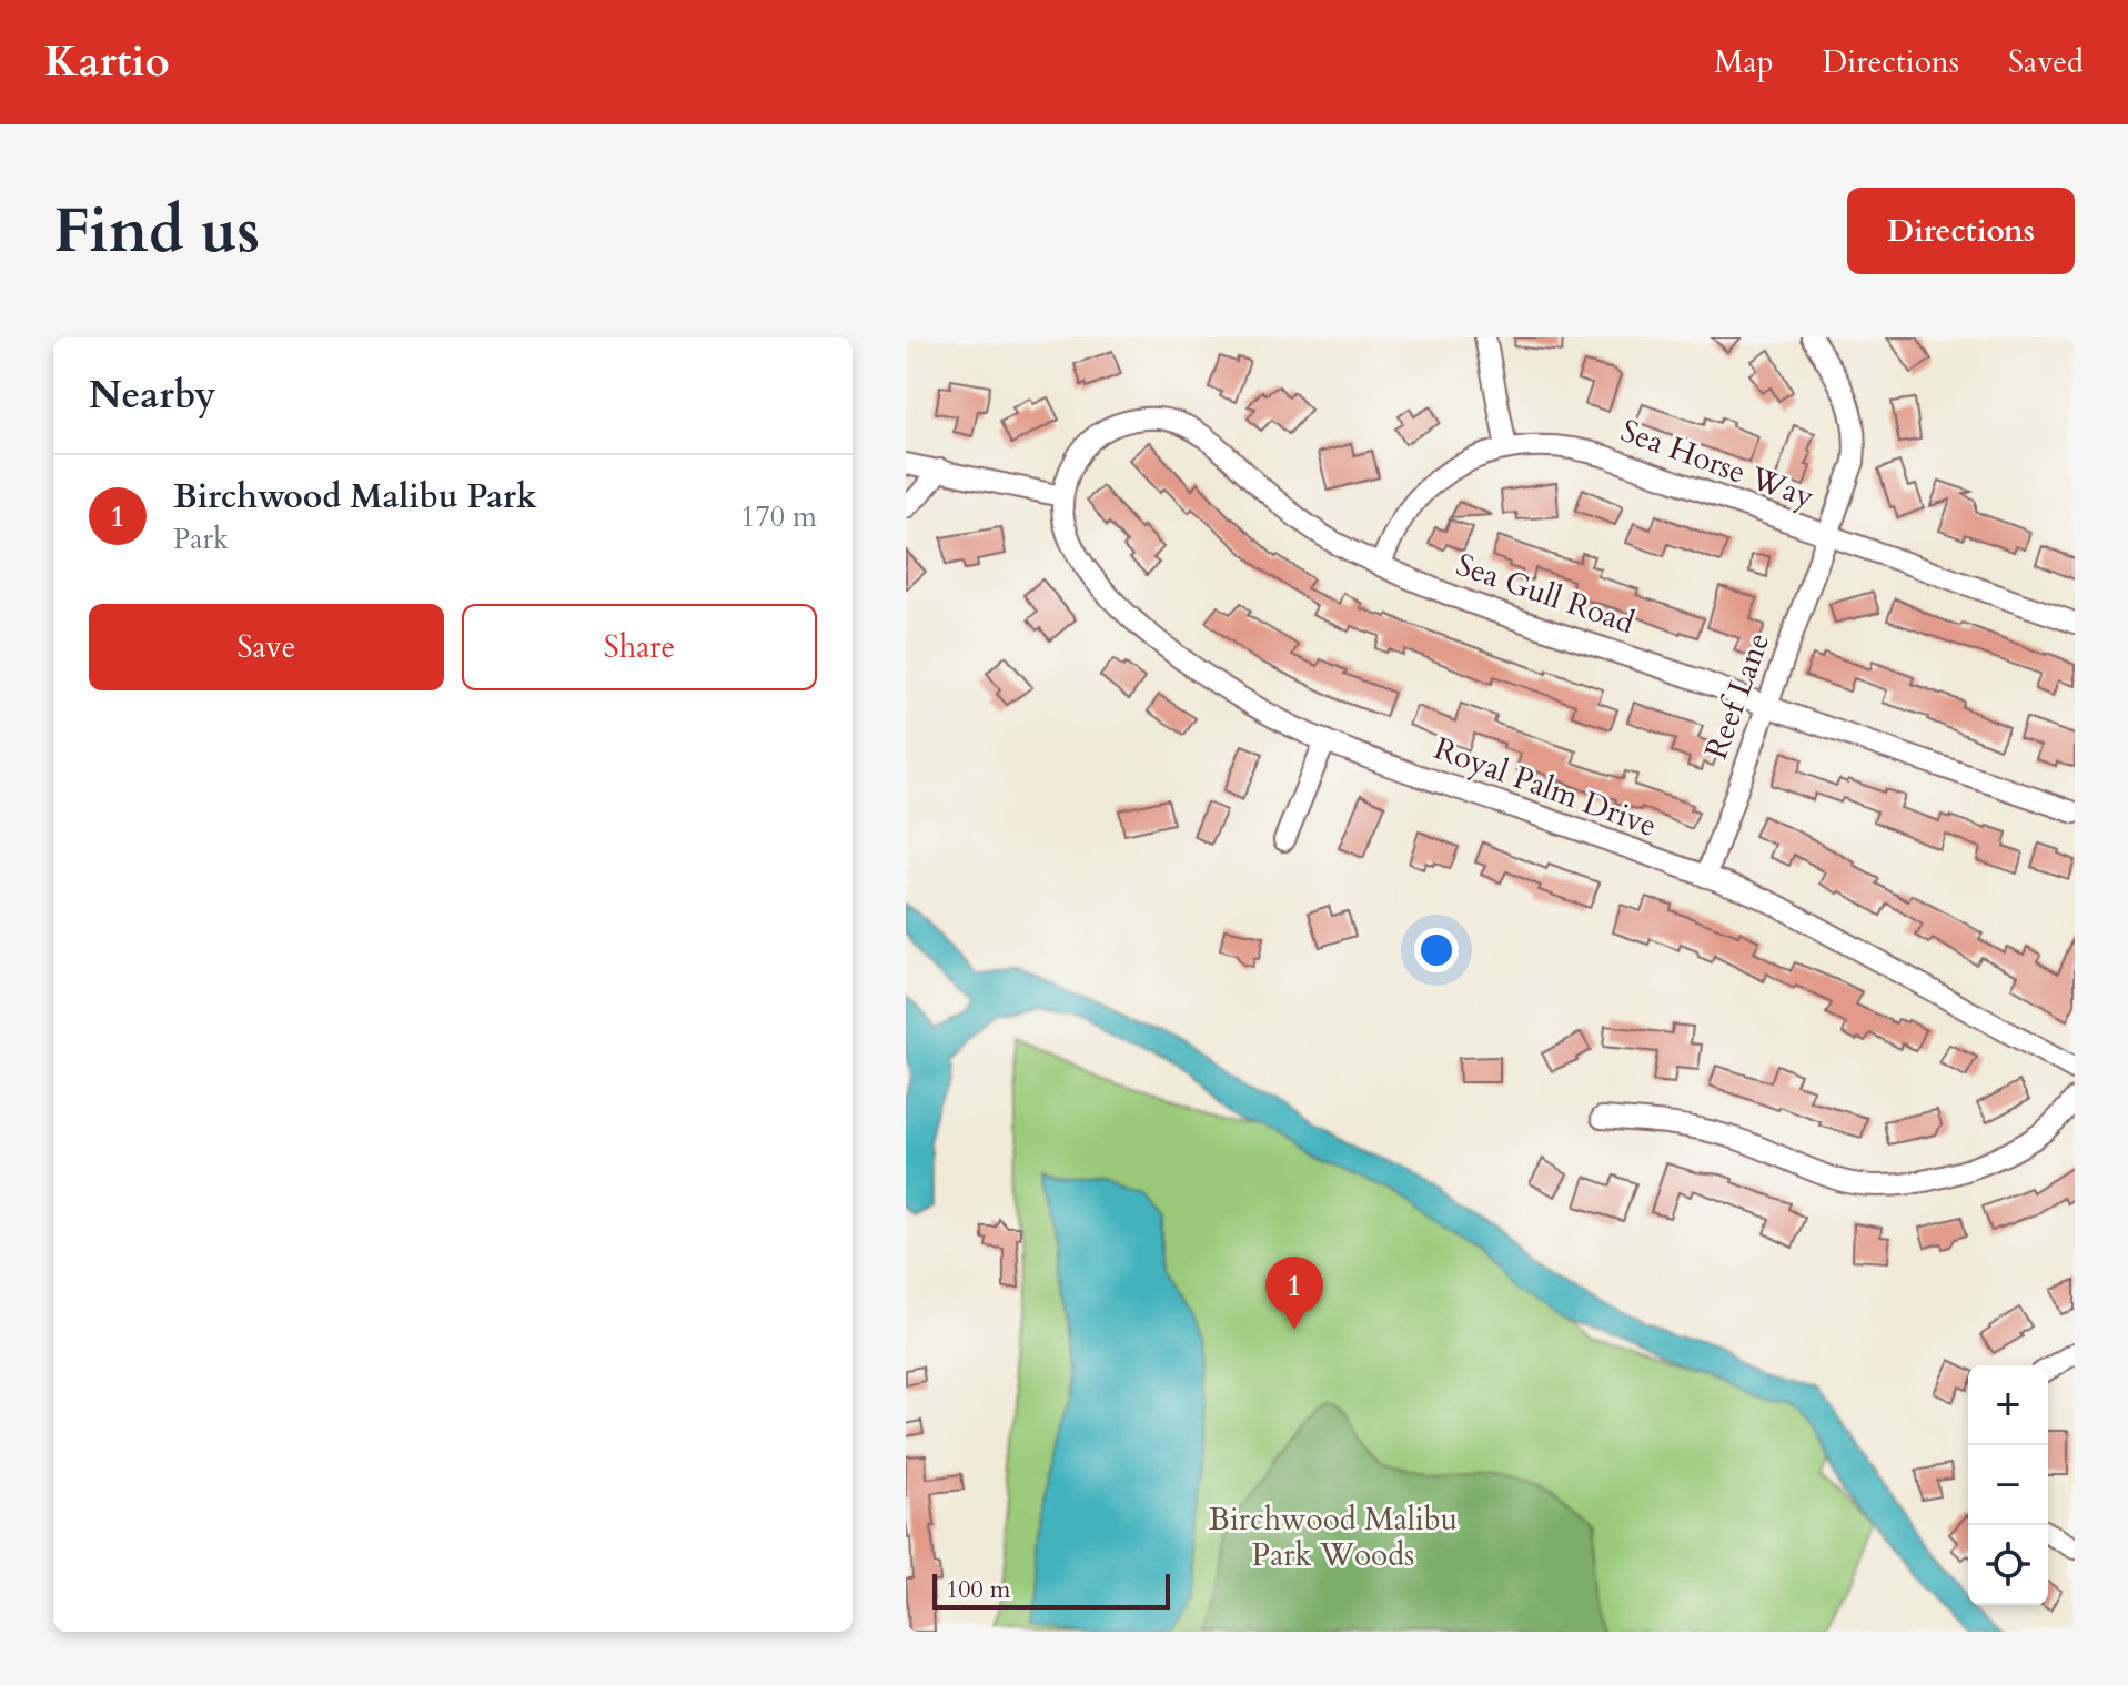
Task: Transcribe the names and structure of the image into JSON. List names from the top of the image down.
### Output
{
  "streets": {
    "street": [
      "Sea Horse Way",
      "Sea Gull Road",
      "Reef Lane",
      "Royal Palm Drive"
    ]
  },
  "crossings": [
    ["Sea Horse Way", "Sea Gull Road"],
    ["Sea Horse Way", "Reef Lane"],
    ["Sea Gull Road", "Reef Lane"],
    ["Sea Gull Road", "Royal Palm Drive"],
    ["Reef Lane", "Royal Palm Drive"]
  ],
  "parks": ["Birchwood Malibu Park Woods"],
  "scale_bar": "100 m",
  "page": {
    "header": "Kartio",
    "nav": ["Map", "Directions", "Saved"],
    "buttons": [
      "Directions",
      ["Save", "Share"]
    ],
    "title": "Find us",
    "heading": "Nearby",
    "list": [
      {
        "mark": "1",
        "name": "Birchwood Malibu Park",
        "note": "Park",
        "value": "170 m"
      }
    ],
    "pins": "1",
    "map_buttons": ["+", "−"],
    "scale": "100 m"
  }
}
